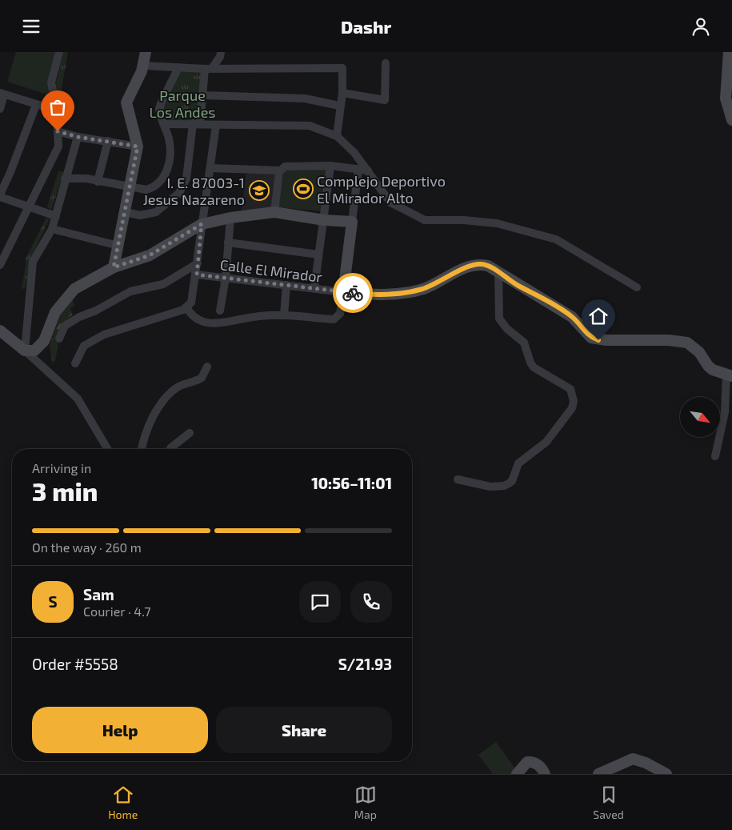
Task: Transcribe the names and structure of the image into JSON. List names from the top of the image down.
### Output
{
  "streets": {
    "street": ["Calle El Mirador"]
  },
  "parks": ["Parque Los Andes"],
  "places": {
    "sports": ["Complejo Deportivo El Mirador Alto"],
    "school or university": ["I. E. 87003-1 Jesus Nazareno"]
  },
  "north": "bottom right",
  "page": {
    "header": "Dashr",
    "heading": ["3 min", "Arriving in", "10:56–11:01"],
    "panel": [
      "Sam",
      "Courier · 4.7",
      "Order #5558",
      "S/21.93"
    ],
    "bar": "On the way · 260 m",
    "round": "S",
    "buttons": ["Help", "Share"],
    "tabs": ["Home", "Map", "Saved"]
  }
}
